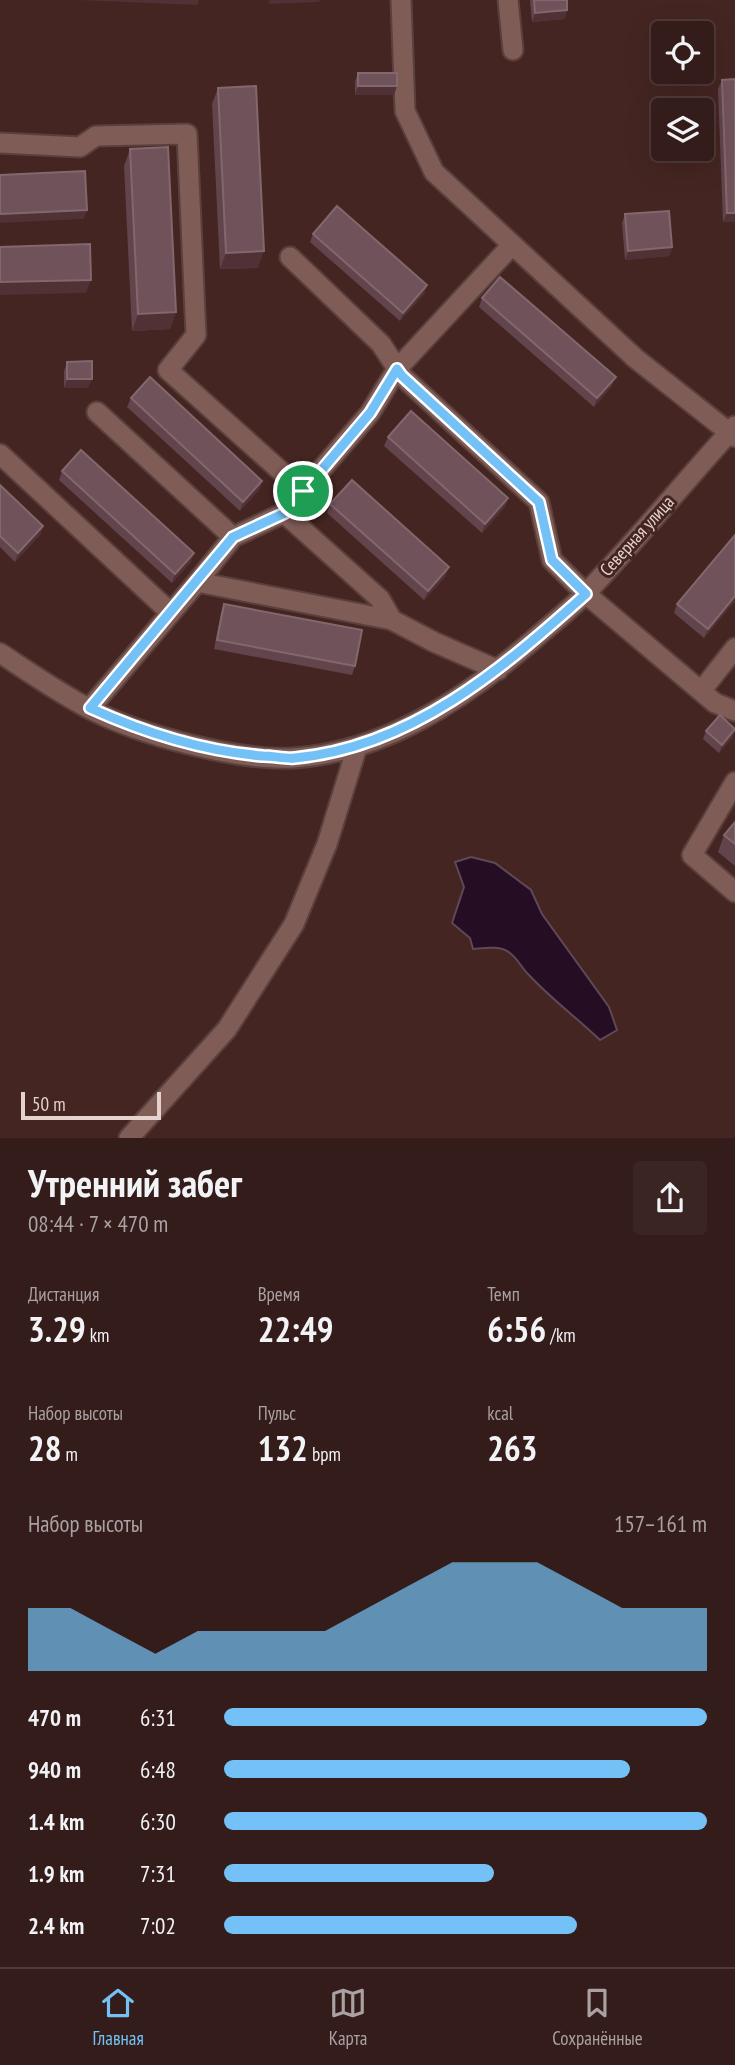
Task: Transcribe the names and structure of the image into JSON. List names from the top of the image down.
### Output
{
  "streets": {
    "street": ["Северная улица"]
  },
  "scale_bar": "50 m",
  "page": {
    "scale": "50 m",
    "heading": ["Утренний забег", "08:44 · 7 × 470 m"],
    "stats": [
      ["Дистанция", "3.29 km"],
      ["Время", "22:49"],
      ["Темп", "6:56 /km"],
      ["Набор высоты", "28 m"],
      ["Пульс", "132 bpm"],
      ["kcal", "263"]
    ],
    "chart": ["Набор высоты", "157–161 m"],
    "list": [
      {
        "name": "470 m",
        "note": "6:31"
      },
      {
        "name": "940 m",
        "note": "6:48"
      },
      {
        "name": "1.4 km",
        "note": "6:30"
      },
      {
        "name": "1.9 km",
        "note": "7:31"
      },
      {
        "name": "2.4 km",
        "note": "7:02"
      }
    ],
    "tabs": ["Главная", "Карта", "Сохранённые"]
  }
}
